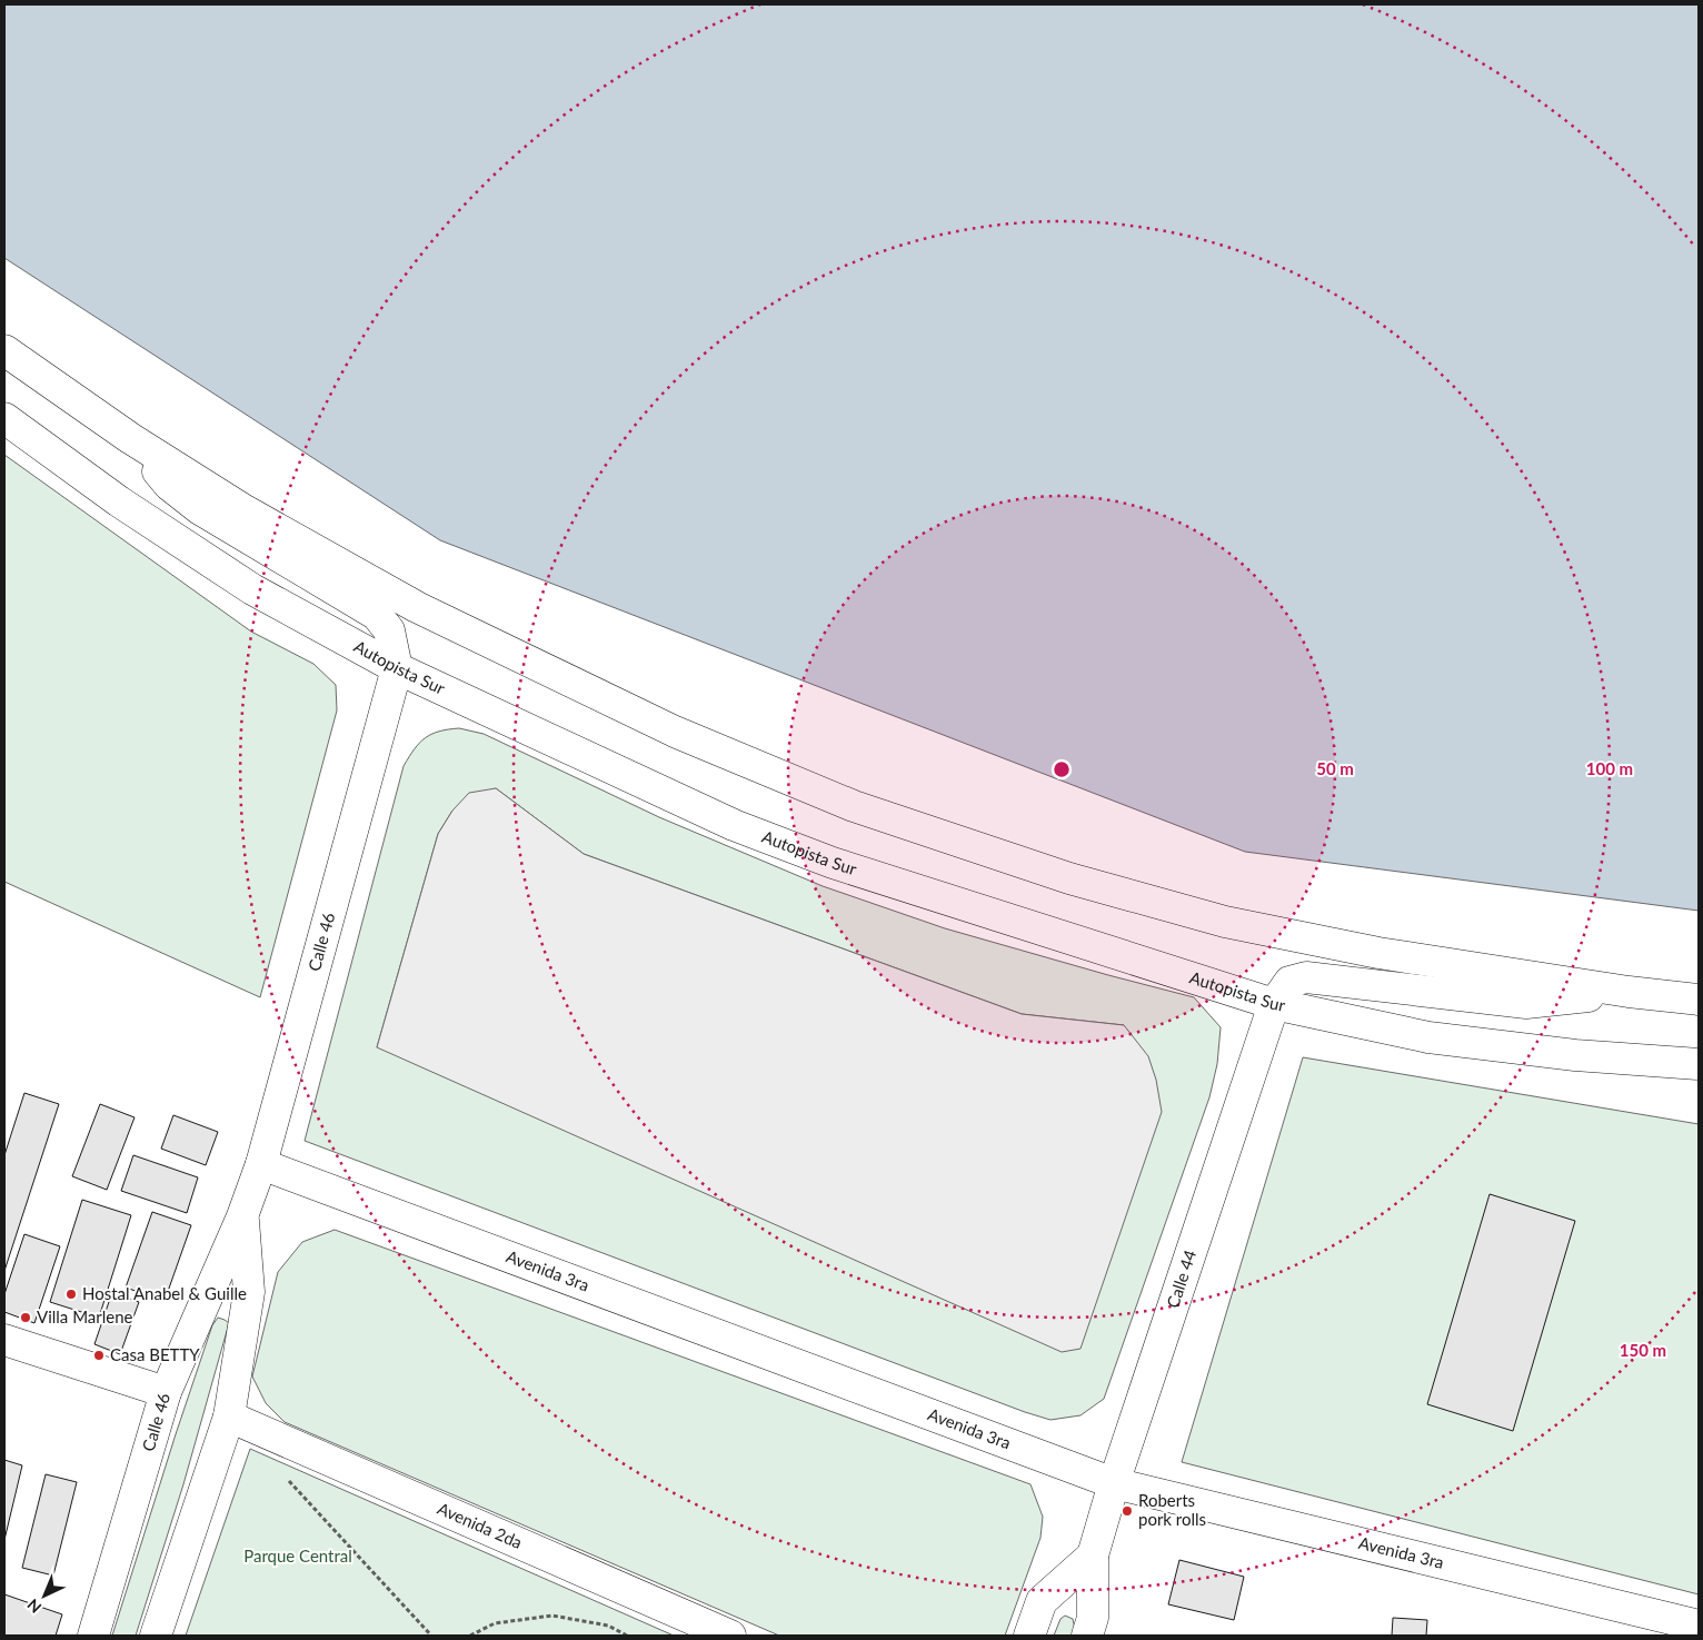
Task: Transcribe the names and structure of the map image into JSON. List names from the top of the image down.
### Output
{
  "streets": {
    "main road": [
      "Autopista Sur",
      "Calle 46",
      "Avenida 3ra",
      "Calle 44",
      "Avenida 2da"
    ]
  },
  "crossings": [
    ["Autopista Sur", "Calle 46"],
    ["Autopista Sur", "Calle 44"],
    ["Calle 46", "Avenida 3ra"],
    ["Calle 46", "Avenida 2da"],
    ["Avenida 3ra", "Calle 44"]
  ],
  "parks": ["Parque Central"],
  "places": [
    "Hostal Anabel & Guille",
    "Villa Marlene",
    "Casa BETTY",
    "Roberts pork rolls"
  ],
  "north": "bottom left",
  "rings": ["50 m", "100 m", "150 m"]
}
